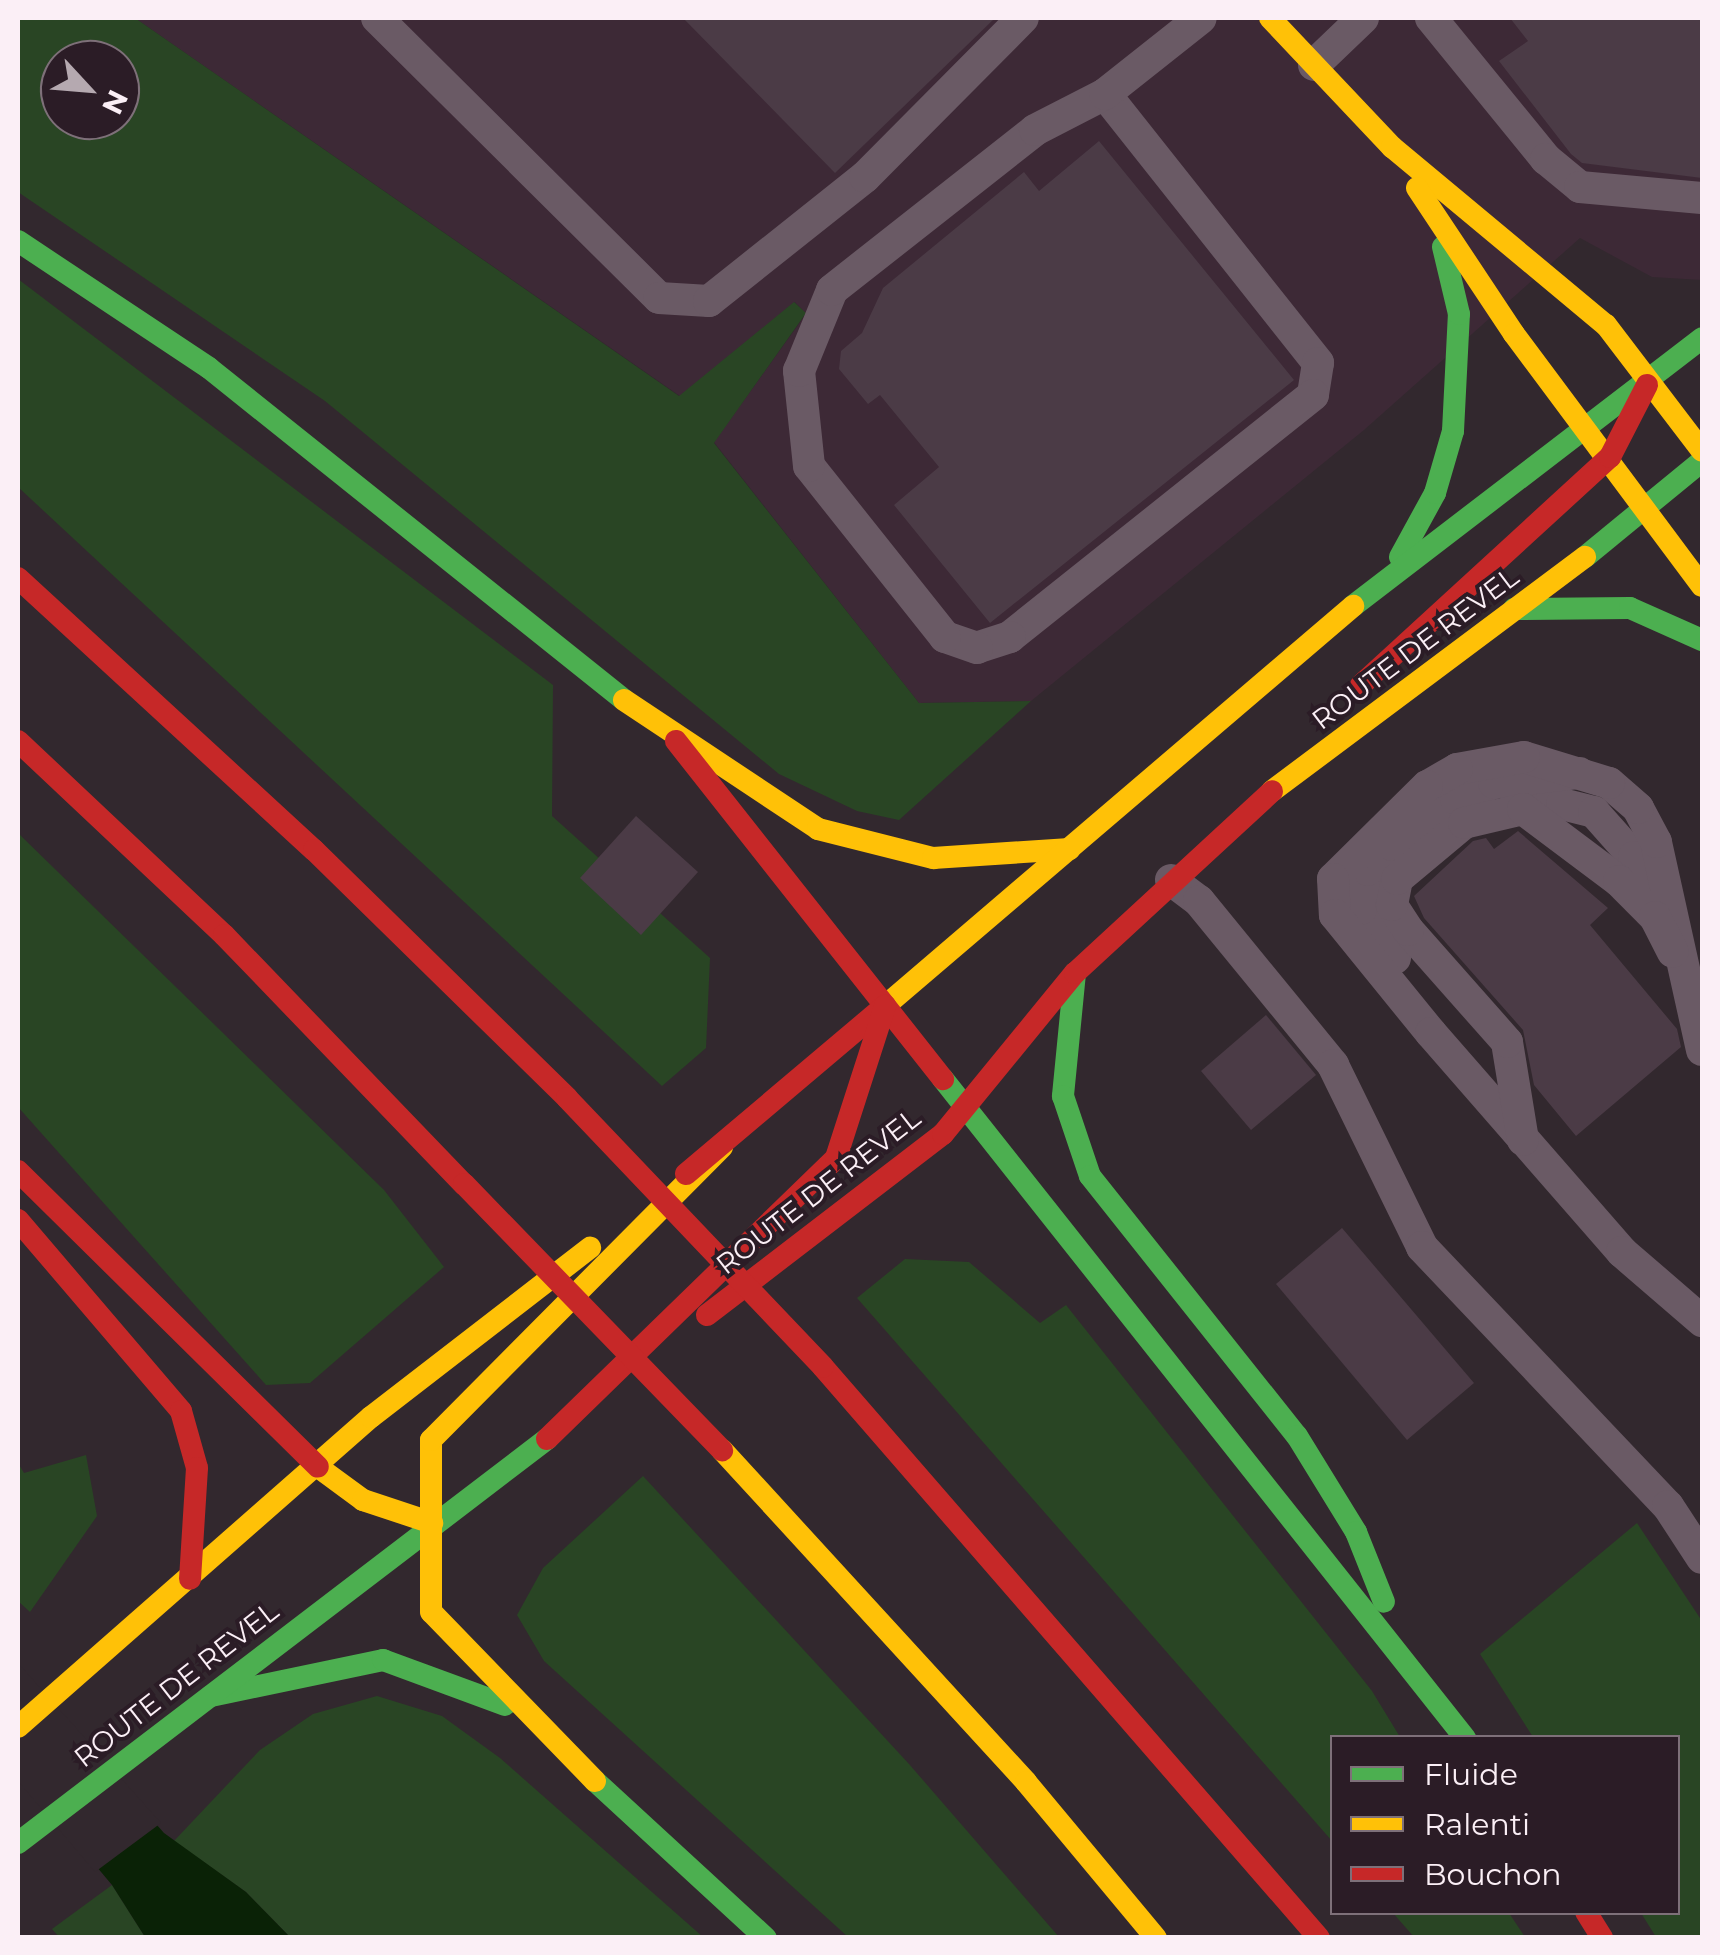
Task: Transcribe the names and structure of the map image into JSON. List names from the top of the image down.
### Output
{
  "streets": {
    "main road": ["ROUTE DE REVEL"]
  },
  "legend": ["Fluide", "Ralenti", "Bouchon"],
  "north": "bottom right"
}
